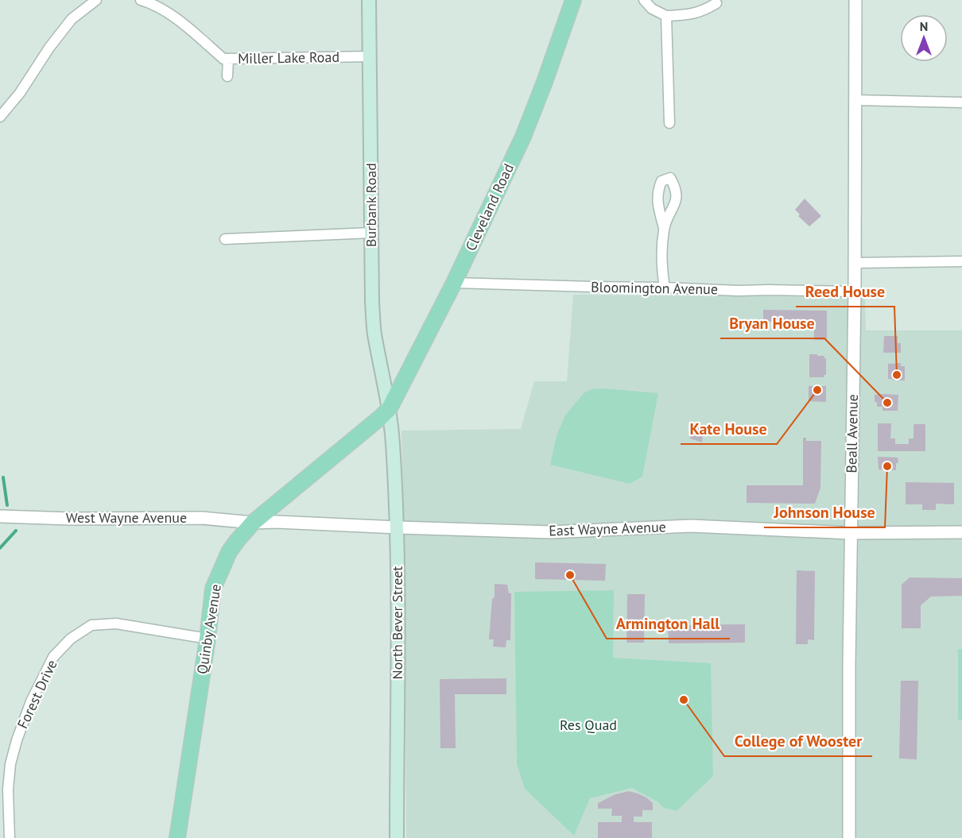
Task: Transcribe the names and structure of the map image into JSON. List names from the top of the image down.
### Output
{
  "streets": {
    "main road": [
      "Burbank Road",
      "Cleveland Road",
      "North Bever Street",
      "Quinby Avenue"
    ],
    "street": [
      "Miller Lake Road",
      "Bloomington Avenue",
      "Beall Avenue",
      "West Wayne Avenue",
      "East Wayne Avenue",
      "Forest Drive"
    ]
  },
  "crossings": [
    ["Miller Lake Road", "Burbank Road"],
    ["Burbank Road", "Cleveland Road"],
    ["Burbank Road", "North Bever Street"],
    ["Burbank Road", "Quinby Avenue"],
    ["Cleveland Road", "Bloomington Avenue"],
    ["Cleveland Road", "North Bever Street"],
    ["Cleveland Road", "Quinby Avenue"],
    ["Bloomington Avenue", "Beall Avenue"],
    ["Beall Avenue", "East Wayne Avenue"],
    ["West Wayne Avenue", "East Wayne Avenue"],
    ["West Wayne Avenue", "Quinby Avenue"],
    ["East Wayne Avenue", "North Bever Street"],
    ["East Wayne Avenue", "Quinby Avenue"],
    ["North Bever Street", "Quinby Avenue"],
    ["Quinby Avenue", "Forest Drive"]
  ],
  "parks": ["Res Quad"],
  "places": [
    "Reed House",
    "Kate House",
    "Bryan House",
    "Johnson House",
    "Armington Hall",
    "College of Wooster"
  ],
  "north": "top"
}
